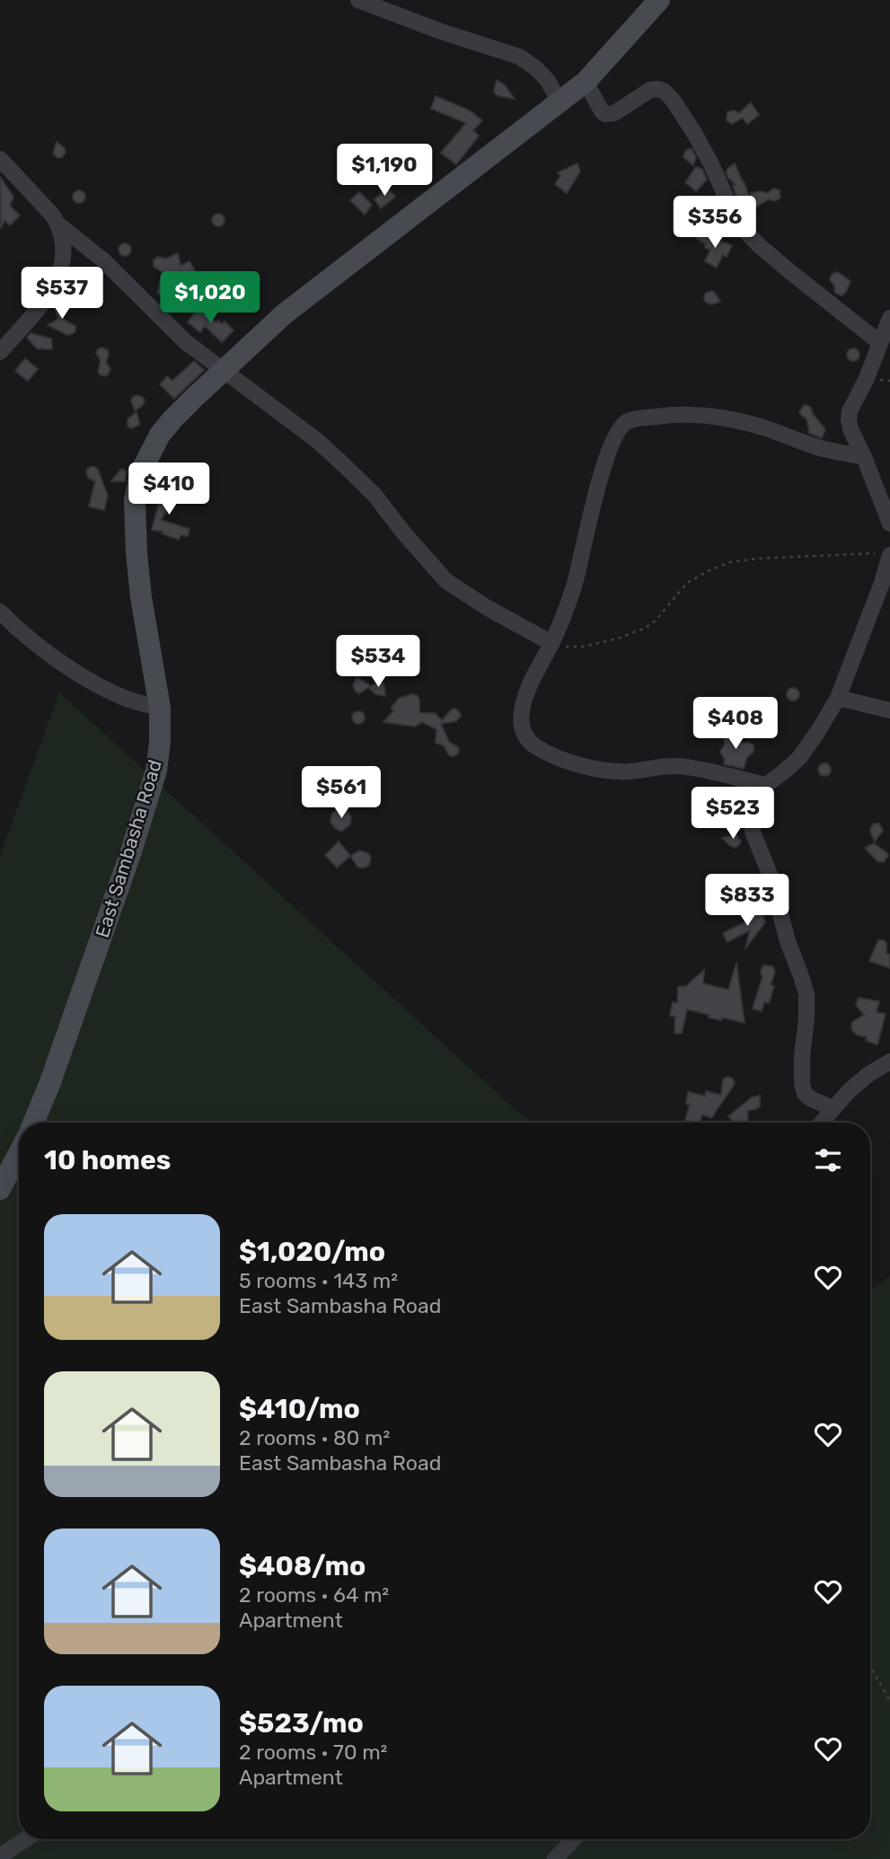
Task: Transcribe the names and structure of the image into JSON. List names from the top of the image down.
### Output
{
  "streets": {
    "street": ["East Sambasha Road"]
  },
  "page": {
    "price": [
      "$1,190",
      "$356",
      "$537",
      "$1,020",
      "$410",
      "$534",
      "$408",
      "$561",
      "$523",
      "$833"
    ],
    "heading": "10 homes",
    "list": [
      {
        "name": "$1,020/mo",
        "note": "5 rooms · 143 m² · East Sambasha Road"
      },
      {
        "name": "$410/mo",
        "note": "2 rooms · 80 m² · East Sambasha Road"
      },
      {
        "name": "$408/mo",
        "note": "2 rooms · 64 m² · Apartment"
      },
      {
        "name": "$523/mo",
        "note": "2 rooms · 70 m² · Apartment"
      }
    ]
  }
}
